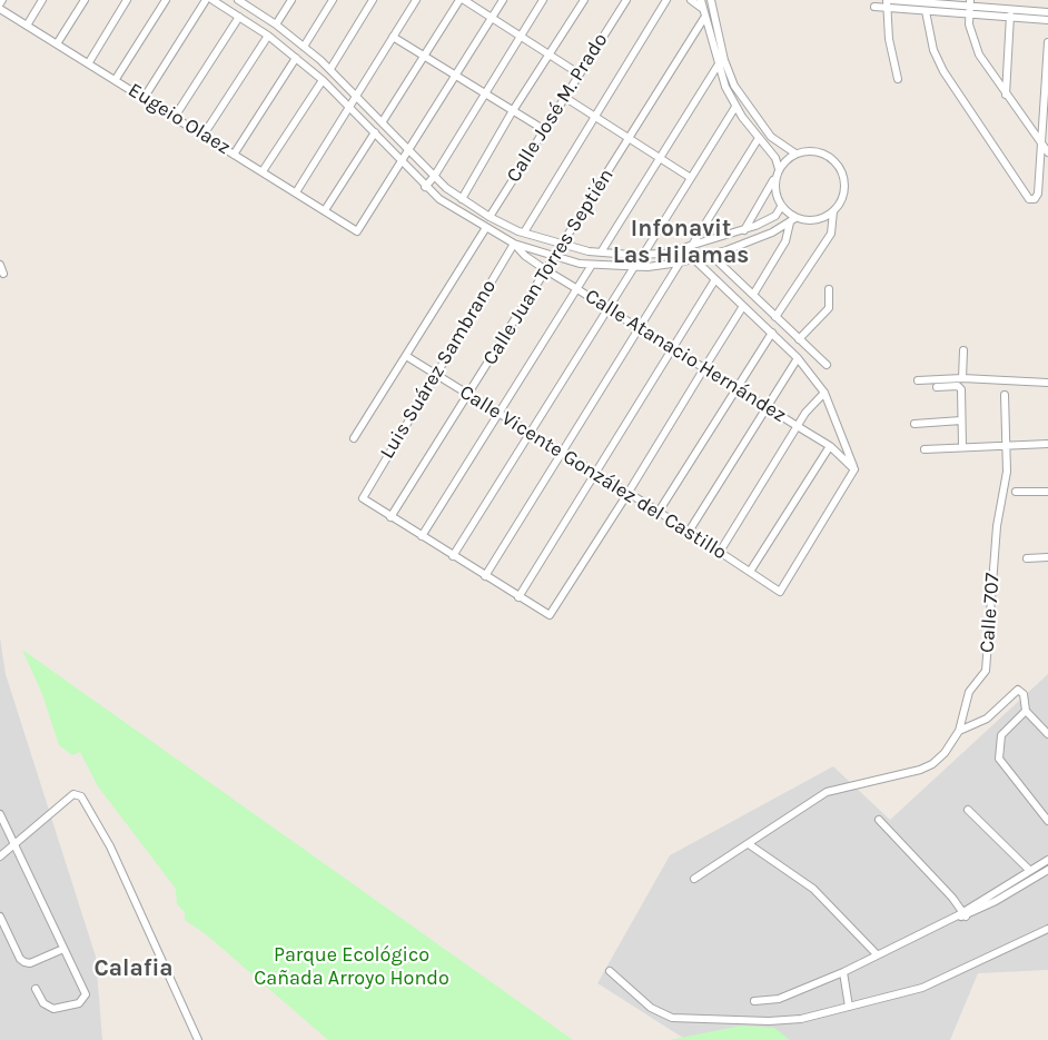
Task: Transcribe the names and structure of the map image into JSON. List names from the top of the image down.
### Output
{
  "streets": {
    "street": [
      "Calle José M. Prado",
      "Eugeio Olaez",
      "Calle Juan Torres Septién",
      "Calle Atanacio Hernández",
      "Luis Suárez Sambrano",
      "Calle Vicente González del Castillo",
      "Calle 707"
    ]
  },
  "crossings": [
    ["Calle Juan Torres Septién", "Calle Atanacio Hernández"],
    ["Calle Juan Torres Septién", "Luis Suárez Sambrano"],
    ["Calle Juan Torres Septién", "Calle Vicente González del Castillo"],
    ["Calle Atanacio Hernández", "Luis Suárez Sambrano"],
    ["Calle Atanacio Hernández", "Calle Vicente González del Castillo"],
    ["Luis Suárez Sambrano", "Calle Vicente González del Castillo"]
  ],
  "districts": ["Infonavit Las Hilamas", "Calafia"],
  "parks": ["Parque Ecológico Cañada Arroyo Hondo"]
}
